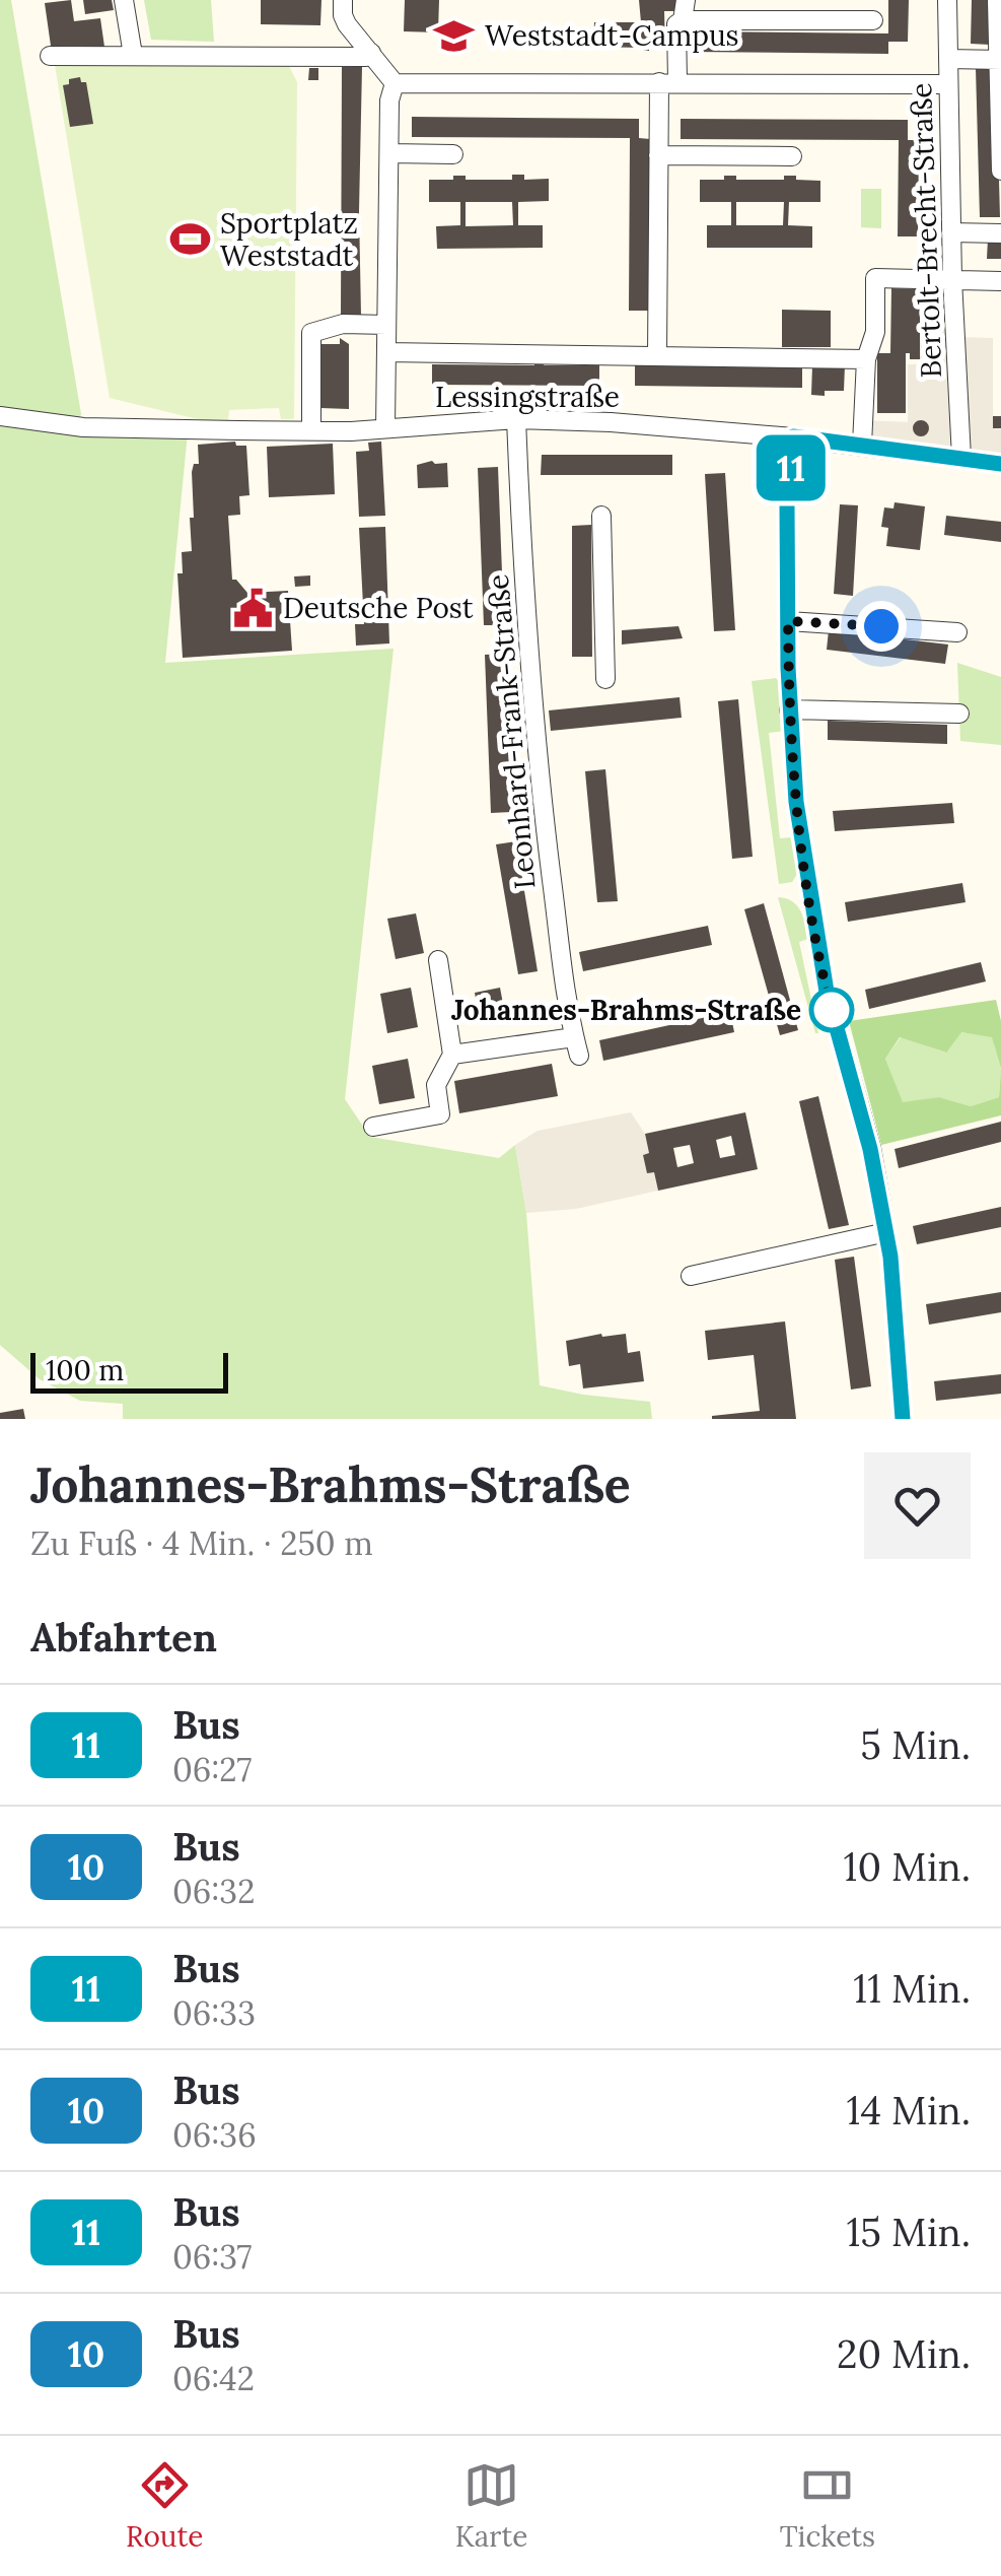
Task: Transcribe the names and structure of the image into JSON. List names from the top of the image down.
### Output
{
  "streets": {
    "street": ["Bertolt-Brecht-Straße", "Lessingstraße", "Leonhard-Frank-Straße"]
  },
  "crossings": [
    ["Bertolt-Brecht-Straße", "Lessingstraße"],
    ["Lessingstraße", "Leonhard-Frank-Straße"]
  ],
  "places": {
    "school or university": ["Weststadt-Campus"],
    "sports": ["Sportplatz Weststadt"],
    "public building": ["Deutsche Post"],
    "other": ["Johannes-Brahms-Straße"]
  },
  "lines": ["bus line 11"],
  "scale_bar": "100 m",
  "page": {
    "on_map": "11",
    "scale": "100 m",
    "heading": [
      ["Johannes-Brahms-Straße", "Zu Fuß · 4 Min. · 250 m"],
      "Abfahrten"
    ],
    "list": [
      {
        "mark": "11",
        "name": "Bus",
        "note": "06:27",
        "value": "5 Min."
      },
      {
        "mark": "10",
        "name": "Bus",
        "note": "06:32",
        "value": "10 Min."
      },
      {
        "mark": "11",
        "name": "Bus",
        "note": "06:33",
        "value": "11 Min."
      },
      {
        "mark": "10",
        "name": "Bus",
        "note": "06:36",
        "value": "14 Min."
      },
      {
        "mark": "11",
        "name": "Bus",
        "note": "06:37",
        "value": "15 Min."
      },
      {
        "mark": "10",
        "name": "Bus",
        "note": "06:42",
        "value": "20 Min."
      }
    ],
    "tabs": ["Route", "Karte", "Tickets"]
  }
}
